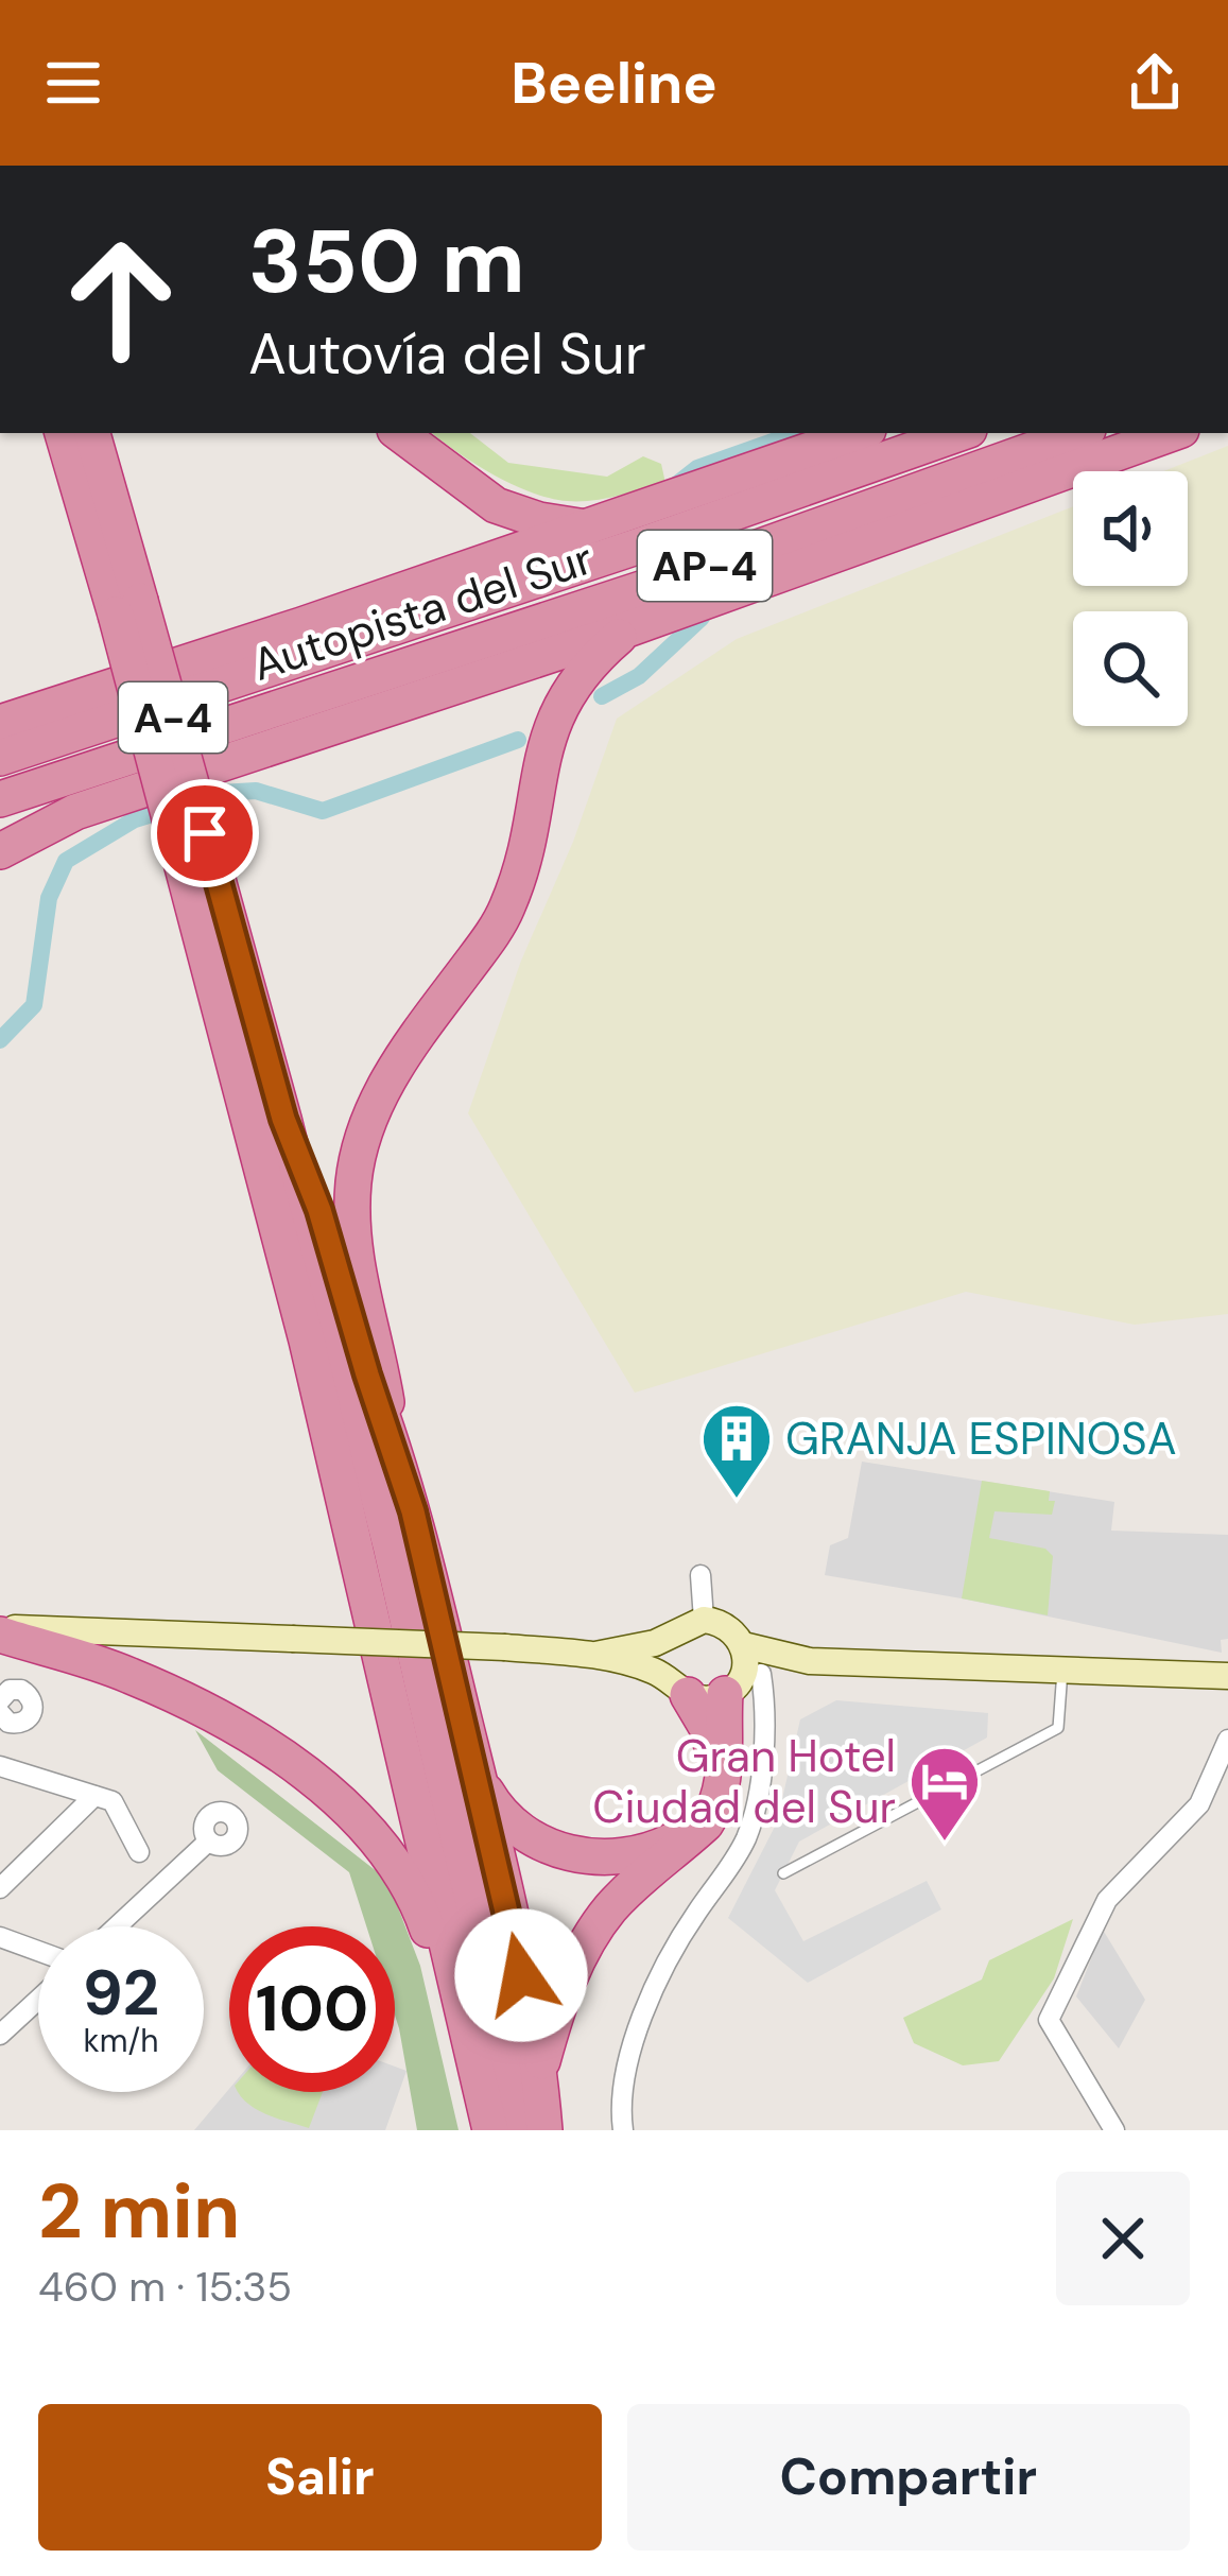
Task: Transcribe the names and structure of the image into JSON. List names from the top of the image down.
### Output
{
  "streets": {
    "highway": ["AP-4", "Autopista del Sur", "A-4"]
  },
  "places": {
    "building": ["GRANJA ESPINOSA"],
    "hotel": ["Gran Hotel Ciudad del Sur"]
  },
  "page": {
    "header": "Beeline",
    "turn": ["350 m", "Autovía del Sur"],
    "speed": "92 km/h",
    "limit": "100",
    "heading": ["2 min", "460 m · 15:35"],
    "buttons": ["Salir", "Compartir"]
  }
}
